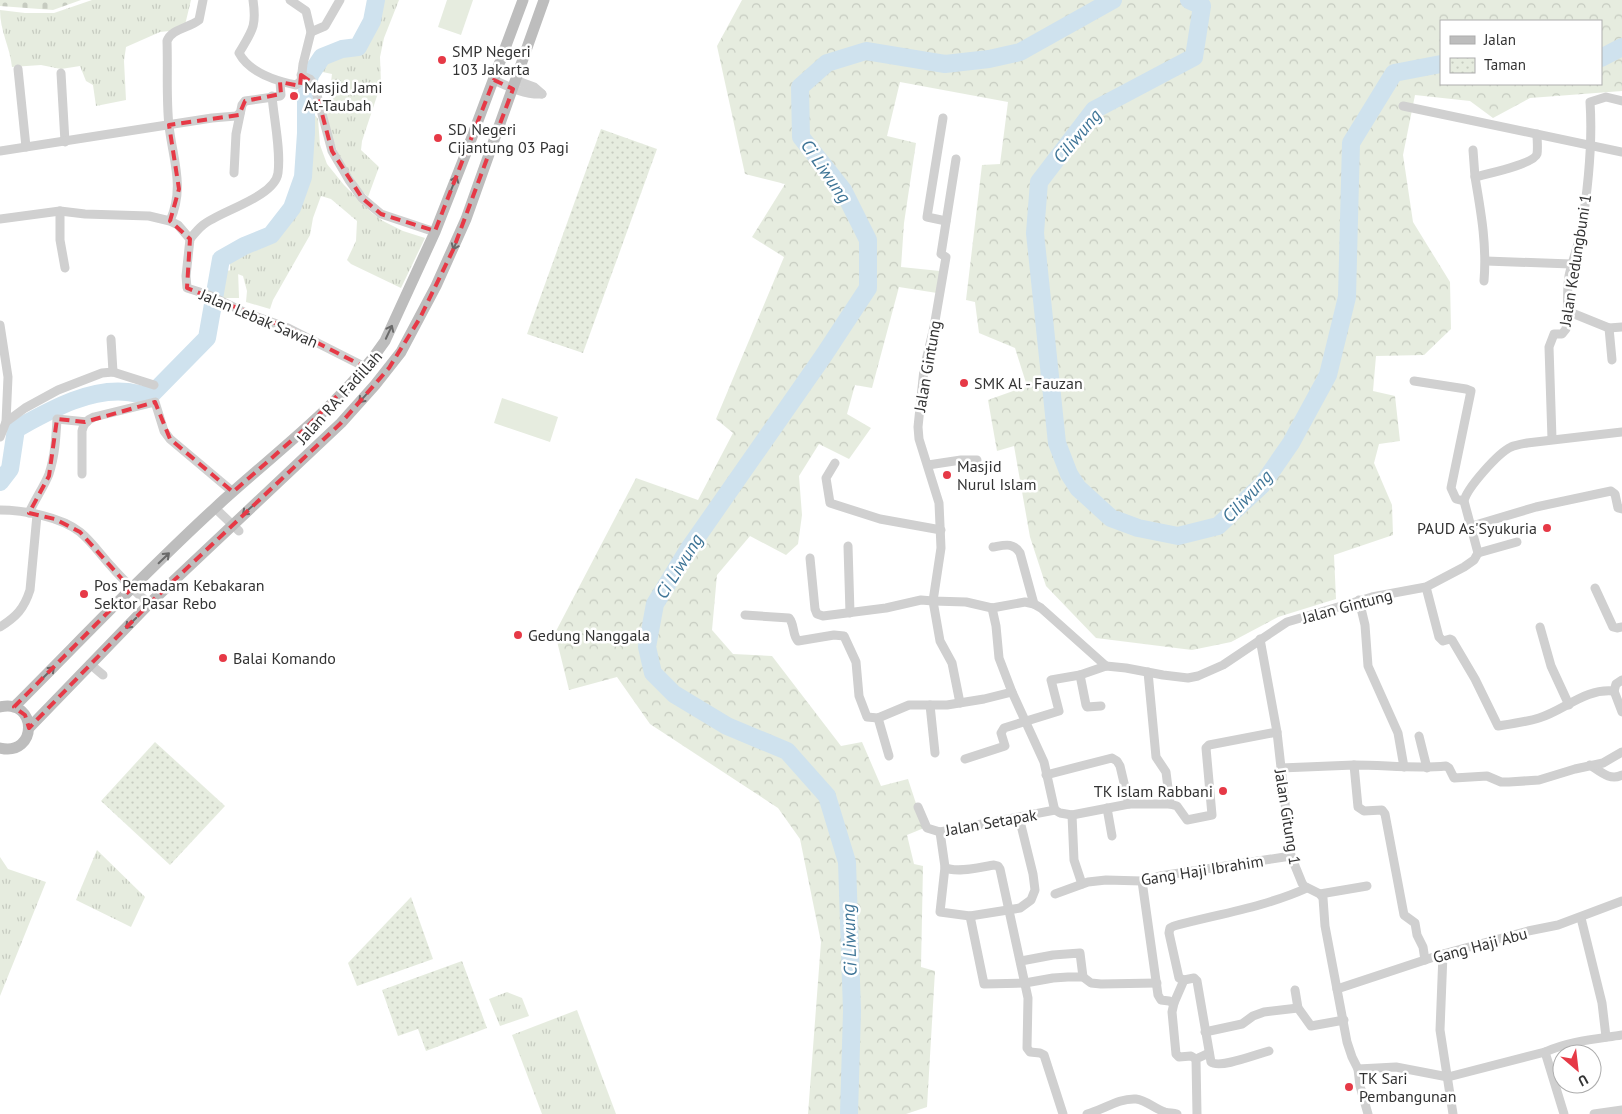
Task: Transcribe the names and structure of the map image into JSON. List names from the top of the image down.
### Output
{
  "streets": {
    "main road": ["Jalan RA. Fadillah"],
    "street": [
      "Jalan Kedungbuni 1",
      "Jalan Lebak Sawah",
      "Jalan Gintung",
      "Jalan Gitung 1",
      "Jalan Setapak",
      "Gang Haji Ibrahim",
      "Gang Haji Abu"
    ]
  },
  "crossings": [
    ["Jalan Lebak Sawah", "Jalan RA. Fadillah"],
    ["Jalan Gintung", "Jalan Gitung 1"],
    ["Jalan Gitung 1", "Gang Haji Ibrahim"]
  ],
  "water": ["Ciliwung", "Ci Liwung"],
  "places": [
    "SMP Negeri 103 Jakarta",
    "Masjid Jami At-Taubah",
    "SD Negeri Cijantung 03 Pagi",
    "SMK Al - Fauzan",
    "Masjid Nurul Islam",
    "PAUD As'Syukuria",
    "Pos Pemadam Kebakaran Sektor Pasar Rebo",
    "Gedung Nanggala",
    "Balai Komando",
    "TK Islam Rabbani",
    "TK Sari Pembangunan"
  ],
  "legend": ["Jalan", "Taman"],
  "north": "bottom right"
}
